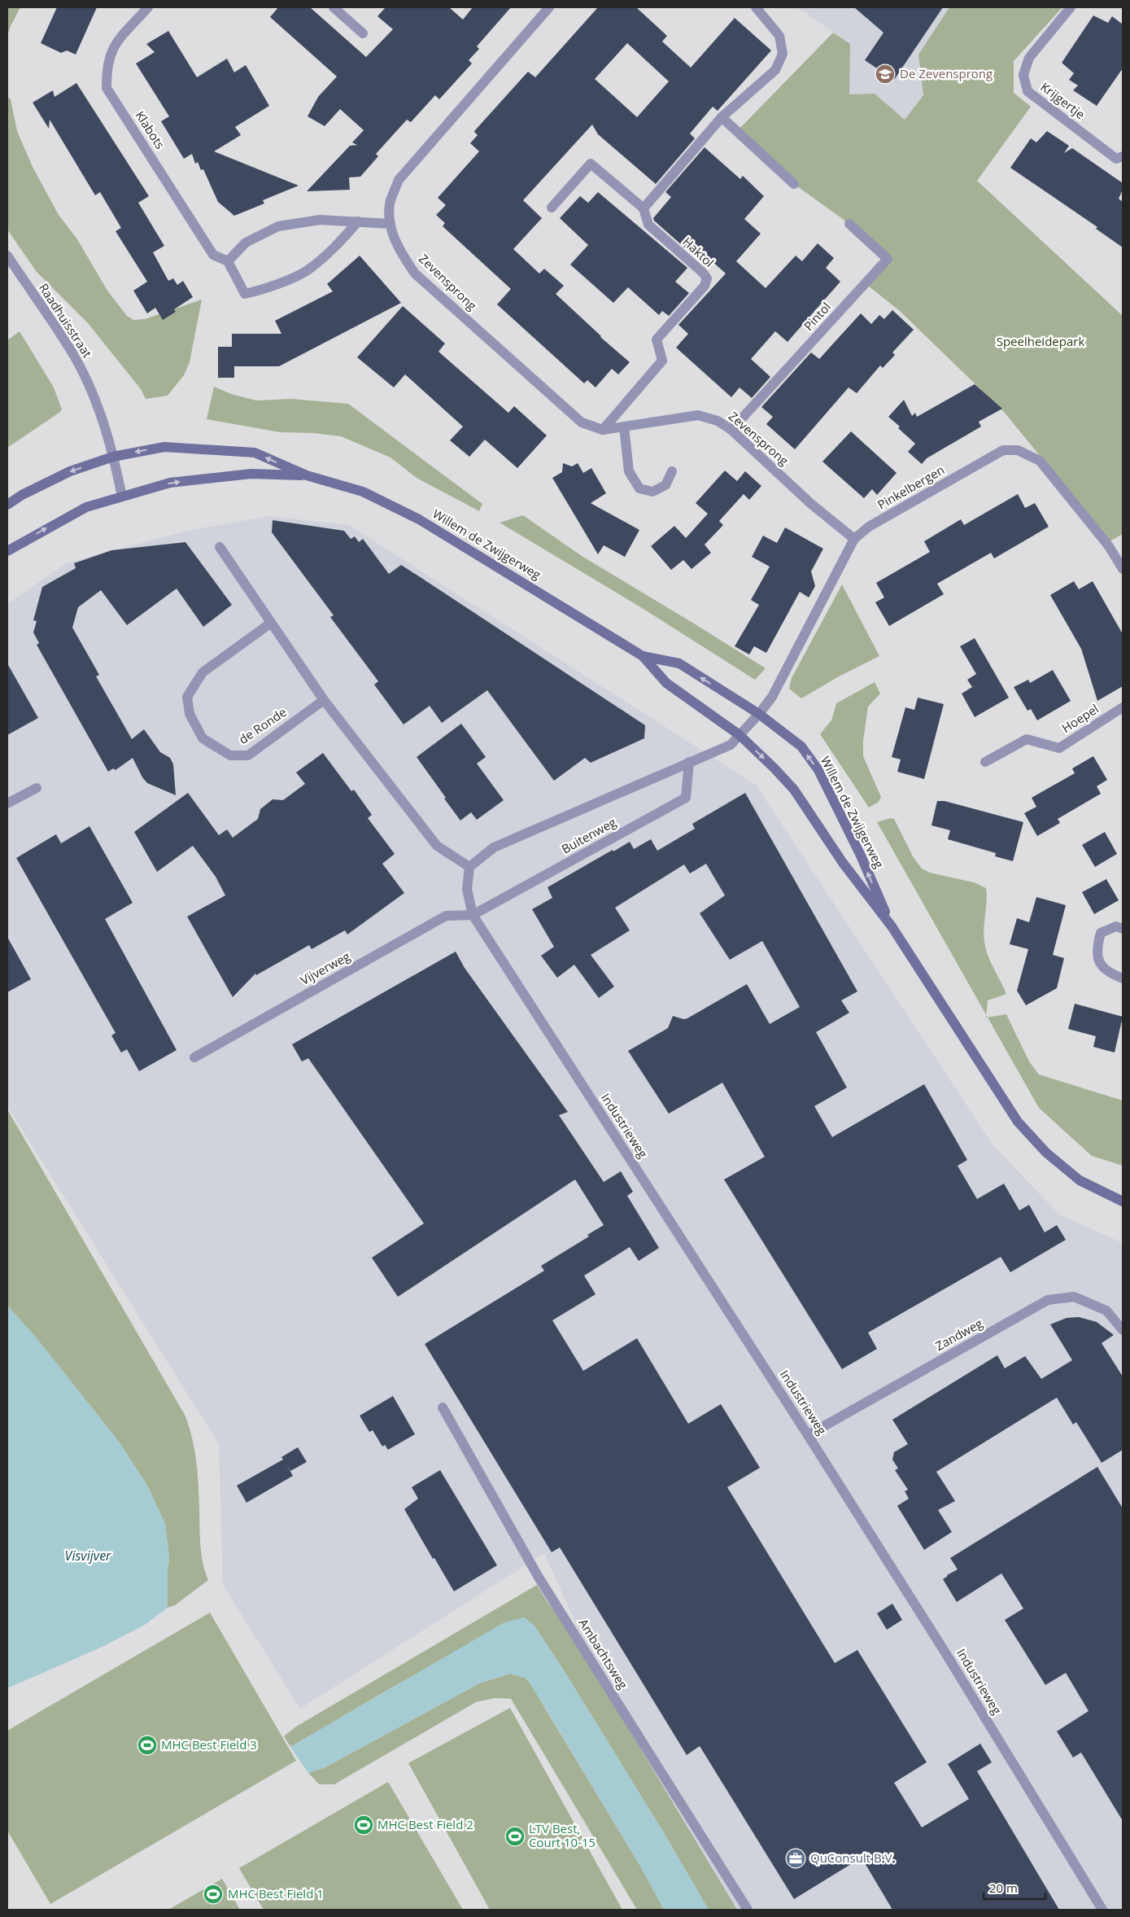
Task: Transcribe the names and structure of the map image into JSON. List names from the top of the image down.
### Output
{
  "streets": {
    "main road": ["Willem de Zwijgerweg"],
    "street": [
      "Krijgertje",
      "Klabots",
      "Haktol",
      "Zevensprong",
      "Pintol",
      "Raadhuisstraat",
      "Pinkelbergen",
      "Hoepel",
      "de Ronde",
      "Buitenweg",
      "Vijverweg",
      "Industrieweg",
      "Zandweg",
      "Ambachtsweg"
    ]
  },
  "crossings": [
    ["Haktol", "Zevensprong"],
    ["Zevensprong", "Pintol"],
    ["Zevensprong", "Pinkelbergen"],
    ["Raadhuisstraat", "Willem de Zwijgerweg"],
    ["Pinkelbergen", "Willem de Zwijgerweg"],
    ["Pinkelbergen", "Buitenweg"],
    ["Willem de Zwijgerweg", "Buitenweg"],
    ["Buitenweg", "Vijverweg"],
    ["Buitenweg", "Industrieweg"],
    ["Vijverweg", "Industrieweg"],
    ["Industrieweg", "Zandweg"]
  ],
  "water": ["Visvijver"],
  "parks": ["Speelheidepark"],
  "places": {
    "school or university": ["De Zevensprong"],
    "sports": [
      "MHC Best Field 3",
      "MHC Best Field 2",
      "LTV Best, Court 10-15",
      "MHC Best Field 1"
    ],
    "office": ["QuConsult B.V."]
  },
  "scale_bar": "20 m"
}
